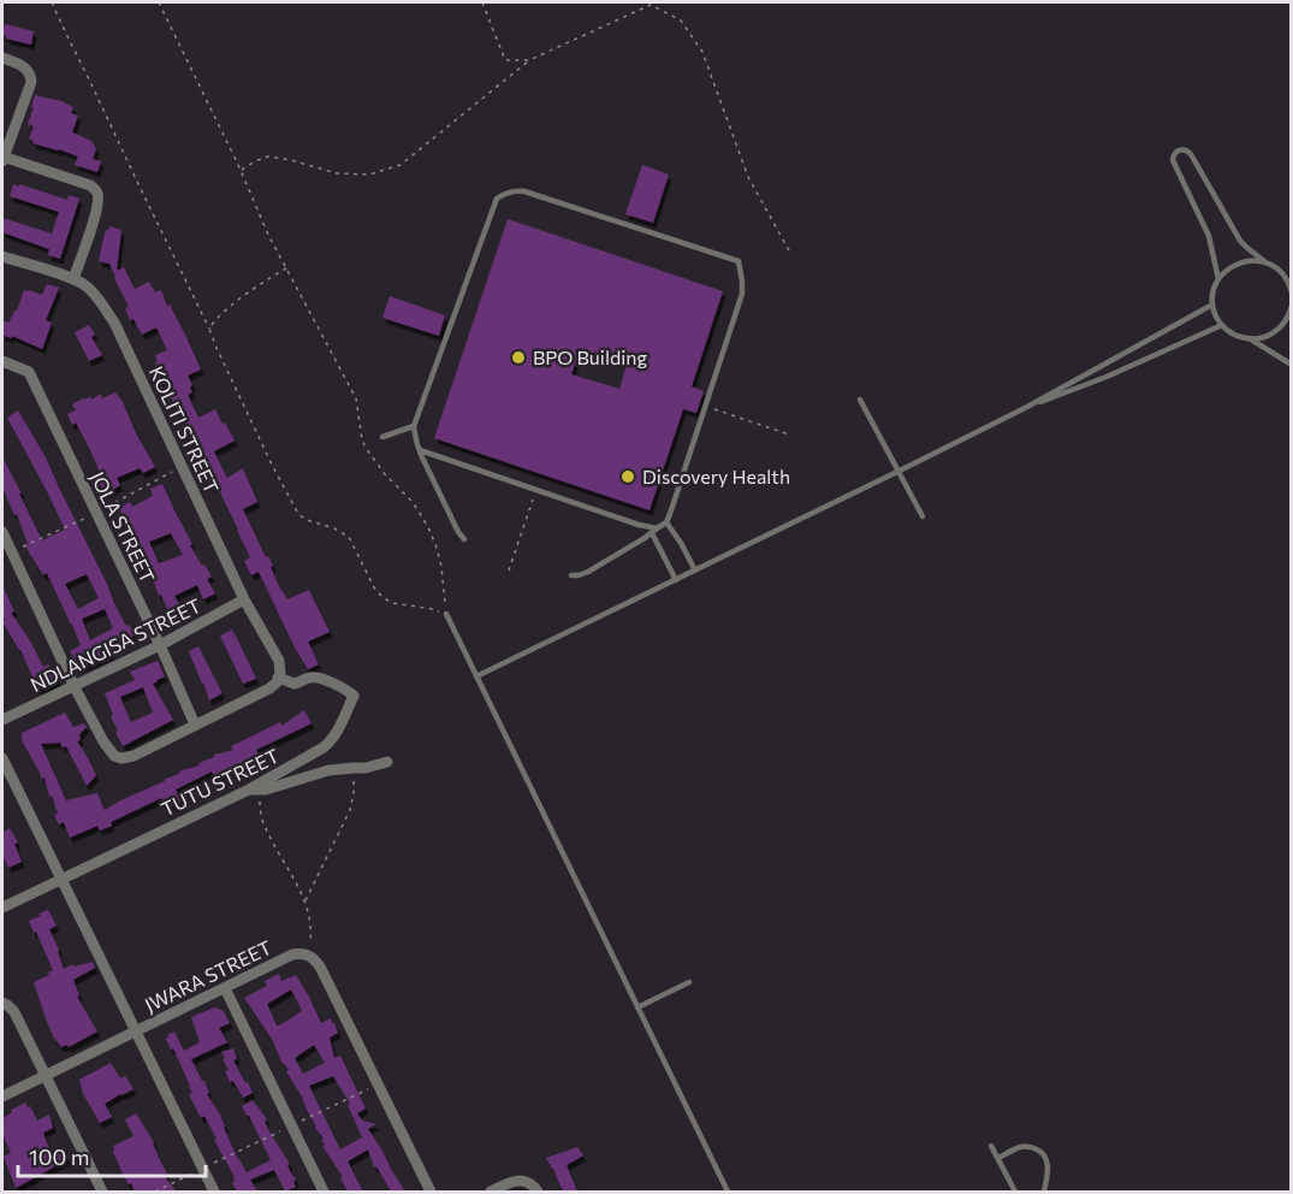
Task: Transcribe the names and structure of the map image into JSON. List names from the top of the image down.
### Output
{
  "streets": {
    "street": [
      "KOLITI STREET",
      "JOLA STREET",
      "NDLANGISA STREET",
      "TUTU STREET",
      "JWARA STREET"
    ]
  },
  "crossings": [
    ["KOLITI STREET", "NDLANGISA STREET"],
    ["KOLITI STREET", "TUTU STREET"],
    ["JOLA STREET", "NDLANGISA STREET"]
  ],
  "places": ["BPO Building", "Discovery Health"],
  "scale_bar": "100 m"
}
